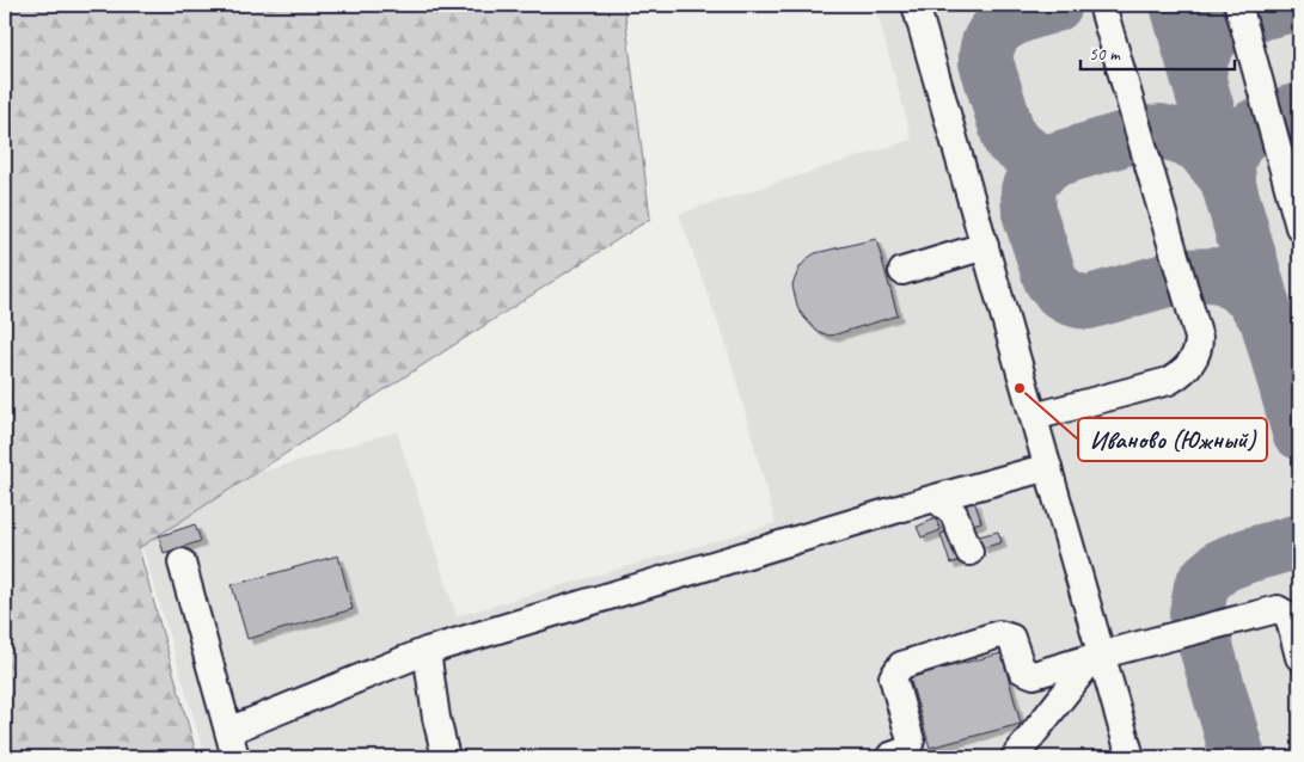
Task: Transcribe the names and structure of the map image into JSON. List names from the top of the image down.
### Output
{
  "places": ["Иваново (Южный)"],
  "scale_bar": "50 m"
}
